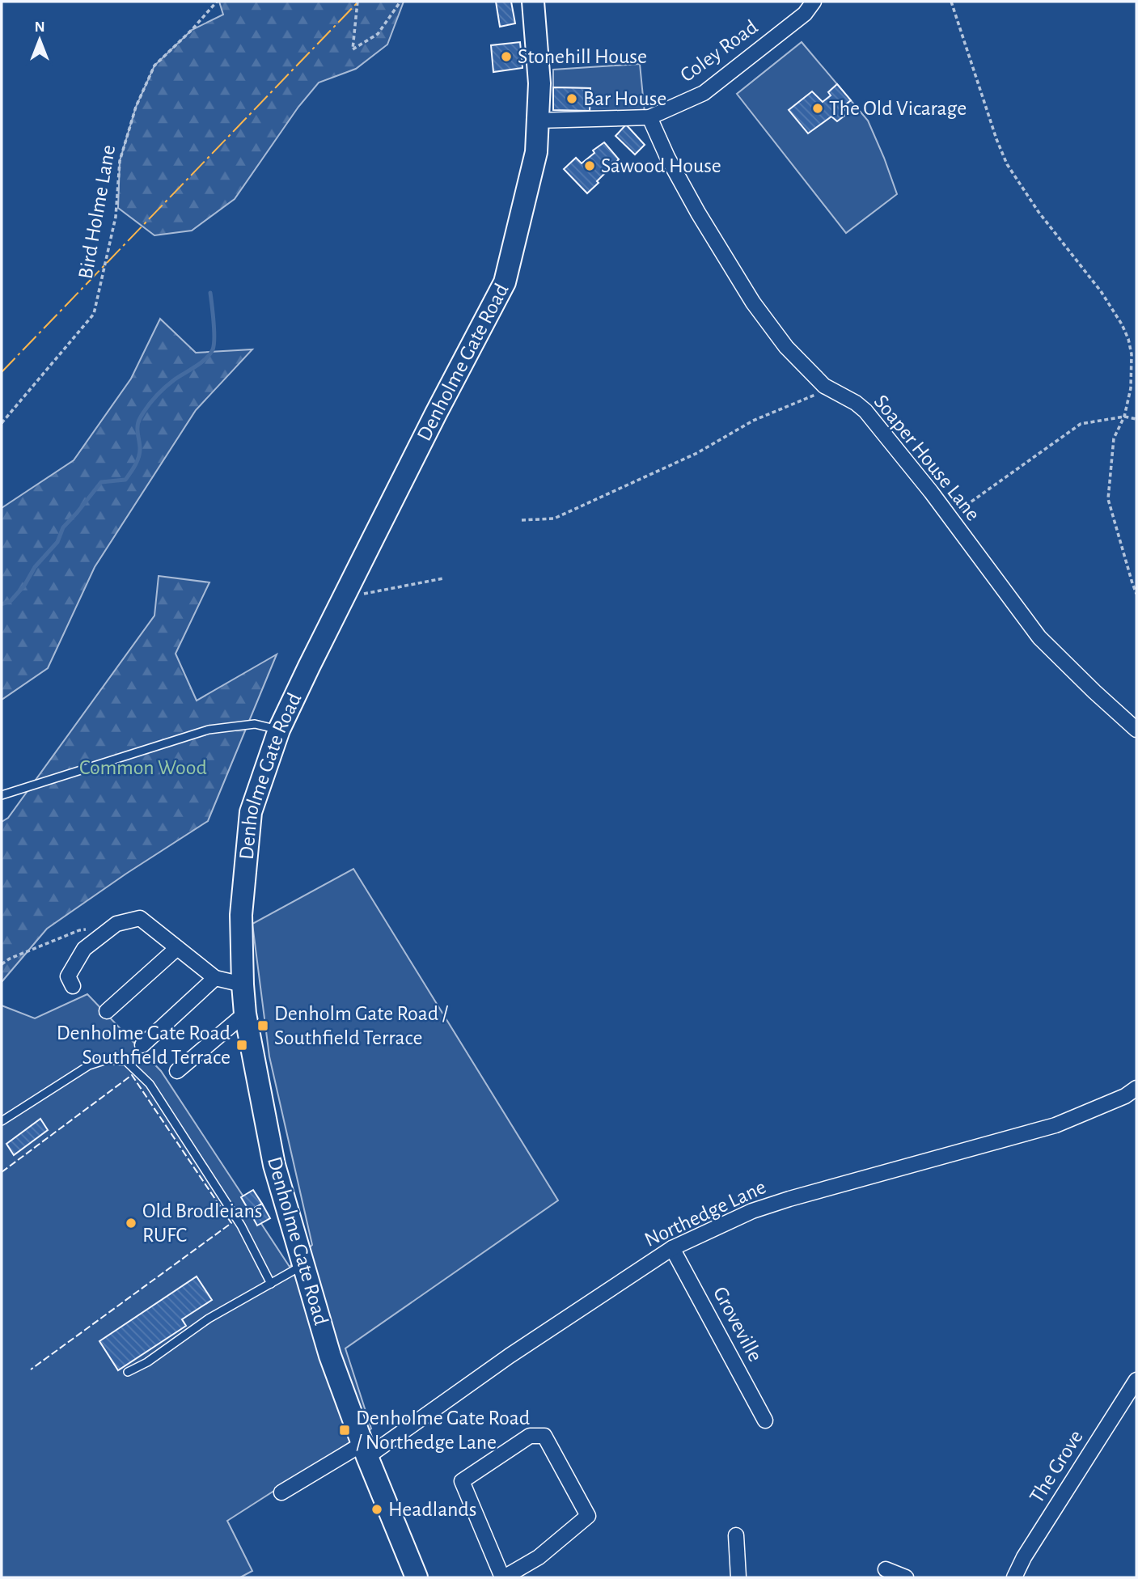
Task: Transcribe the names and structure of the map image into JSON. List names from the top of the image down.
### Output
{
  "streets": {
    "main road": ["Denholme Gate Road"],
    "street": [
      "Coley Road",
      "Soaper House Lane",
      "Northedge Lane",
      "Groveville",
      "The Grove"
    ],
    "path": ["Bird Holme Lane"]
  },
  "crossings": [
    ["Coley Road", "Denholme Gate Road"],
    ["Coley Road", "Soaper House Lane"],
    ["Denholme Gate Road", "Northedge Lane"],
    ["Northedge Lane", "Groveville"]
  ],
  "parks": ["Common Wood"],
  "places": {
    "other": [
      "Stonehill House",
      "Bar House",
      "The Old Vicarage",
      "Sawood House",
      "Old Brodleians RUFC",
      "Headlands"
    ],
    "transit": ["Denholm Gate Road / Southfield Terrace", "Denholme Gate Road Southfield Terrace", "Denholme Gate Road / Northedge Lane"]
  },
  "north": "top"
}
